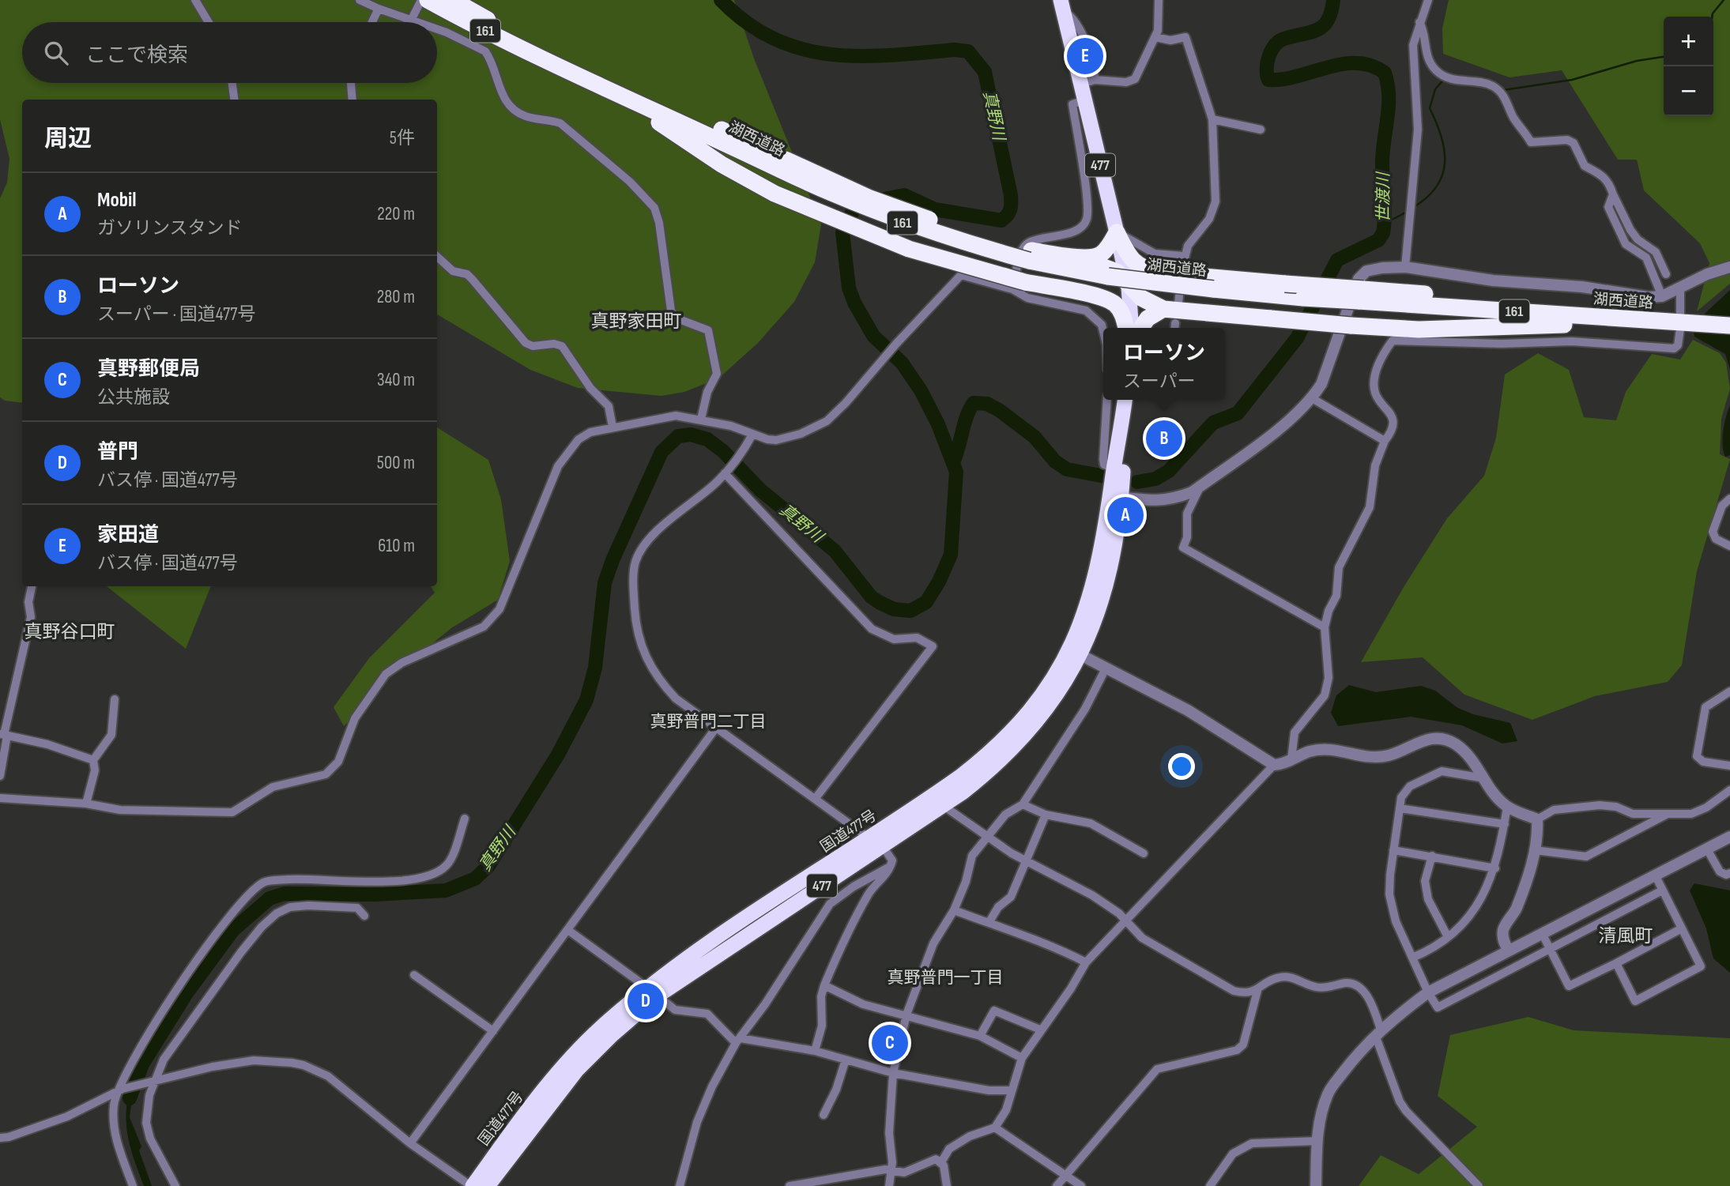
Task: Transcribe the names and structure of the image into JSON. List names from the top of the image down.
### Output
{
  "streets": {
    "highway": [
      "161",
      "湖西道路",
      "477",
      "国道477号"
    ]
  },
  "crossings": [
    ["湖西道路", "477"]
  ],
  "districts": [
    "真野家田町",
    "真野谷口町",
    "真野普門二丁目",
    "清風町",
    "真野普門一丁目"
  ],
  "water": ["真野川", "世渡川"],
  "page": {
    "map_buttons": ["+", "−"],
    "search": "ここで検索",
    "pins": [
      "E",
      "B",
      "A",
      "D",
      "C"
    ],
    "heading": ["周辺", "5件"],
    "list": [
      {
        "mark": "A",
        "name": "Mobil",
        "note": "ガソリンスタンド",
        "value": "220 m"
      },
      {
        "mark": "B",
        "name": "ローソン",
        "note": "スーパー · 国道477号",
        "value": "280 m"
      },
      {
        "mark": "C",
        "name": "真野郵便局",
        "note": "公共施設",
        "value": "340 m"
      },
      {
        "mark": "D",
        "name": "普門",
        "note": "バス停 · 国道477号",
        "value": "500 m"
      },
      {
        "mark": "E",
        "name": "家田道",
        "note": "バス停 · 国道477号",
        "value": "610 m"
      }
    ],
    "popup": ["ローソン", "スーパー"]
  }
}
